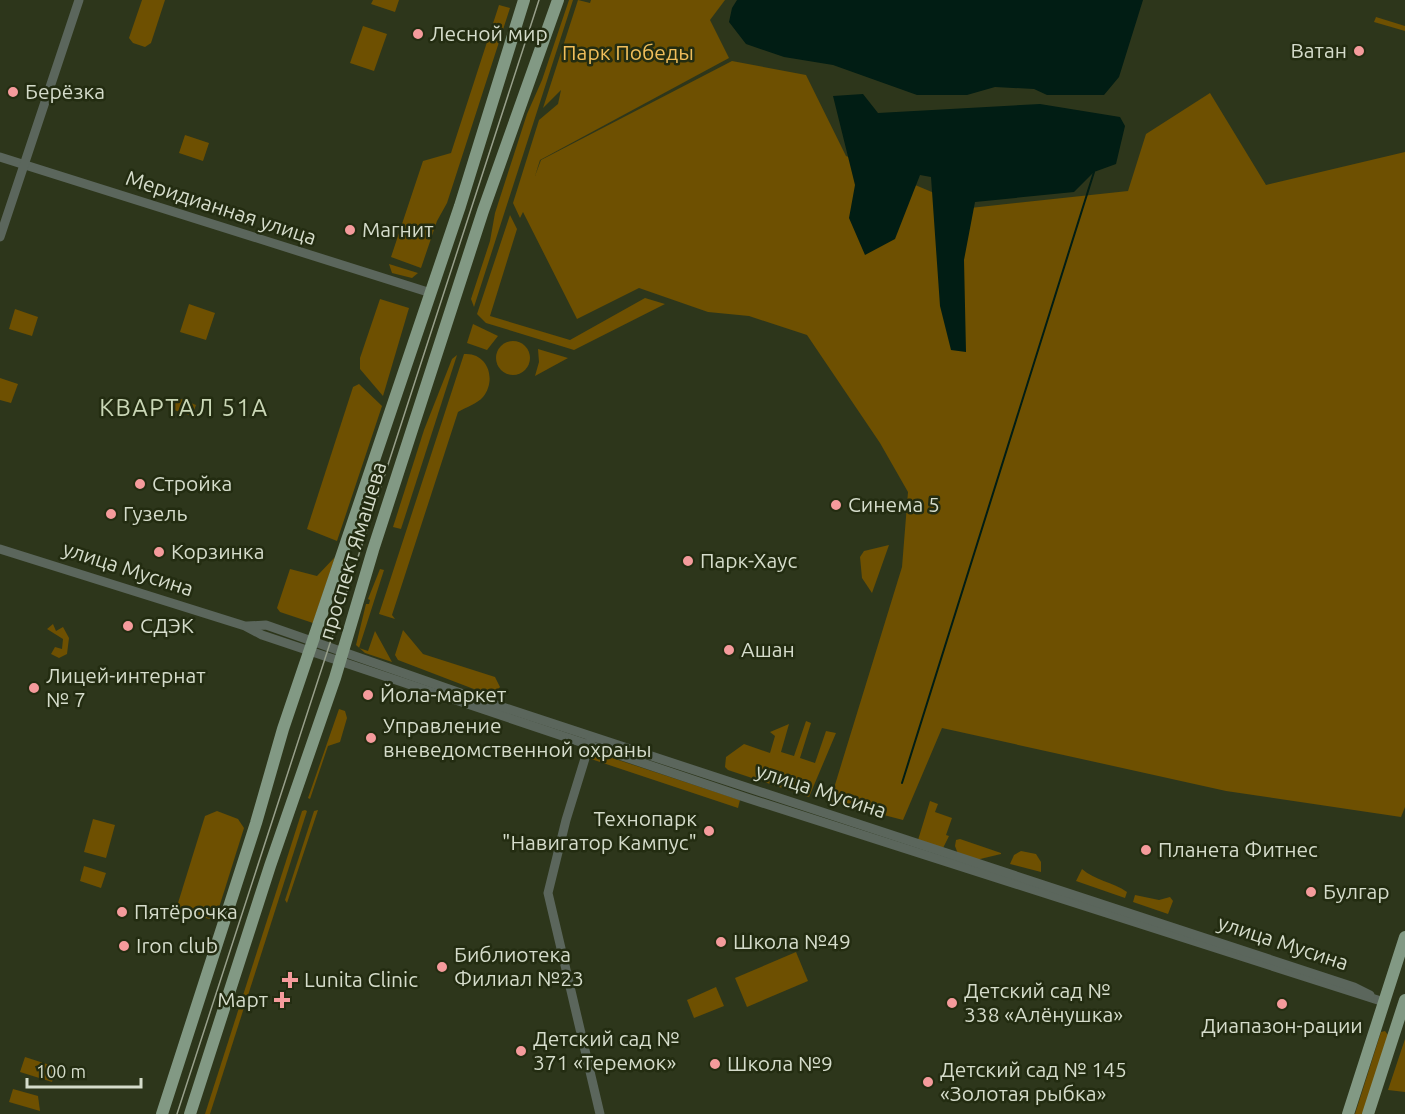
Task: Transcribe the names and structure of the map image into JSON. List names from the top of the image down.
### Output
{
  "streets": {
    "main road": ["проспект Ямашева", "улица Мусина"],
    "street": ["Меридианная улица"]
  },
  "crossings": [
    ["Меридианная улица", "проспект Ямашева"],
    ["проспект Ямашева", "улица Мусина"]
  ],
  "districts": ["КВАРТАЛ 51А"],
  "parks": ["Парк Победы"],
  "places": {
    "other": [
      "Лесной мир",
      "Ватан",
      "Берёзка",
      "Магнит",
      "Стройка",
      "Синема 5",
      "Гузель",
      "Корзинка",
      "Парк-Хаус",
      "СДЭК",
      "Ашан",
      "Лицей-интернат № 7",
      "Йола-маркет",
      "Управление вневедомственной охраны",
      "Технопарк \"Навигатор Кампус\"",
      "Планета Фитнес",
      "Булгар",
      "Пятёрочка",
      "Школа №49",
      "Iron club",
      "Библиотека Филиал №23",
      "Детский сад № 338 «Алёнушка»",
      "Диапазон-рации",
      "Детский сад № 371 «Теремок»",
      "Школа №9",
      "Детский сад № 145 «Золотая рыбка»"
    ],
    "health": ["Lunita Clinic", "Март"]
  },
  "scale_bar": "100 m"
}
